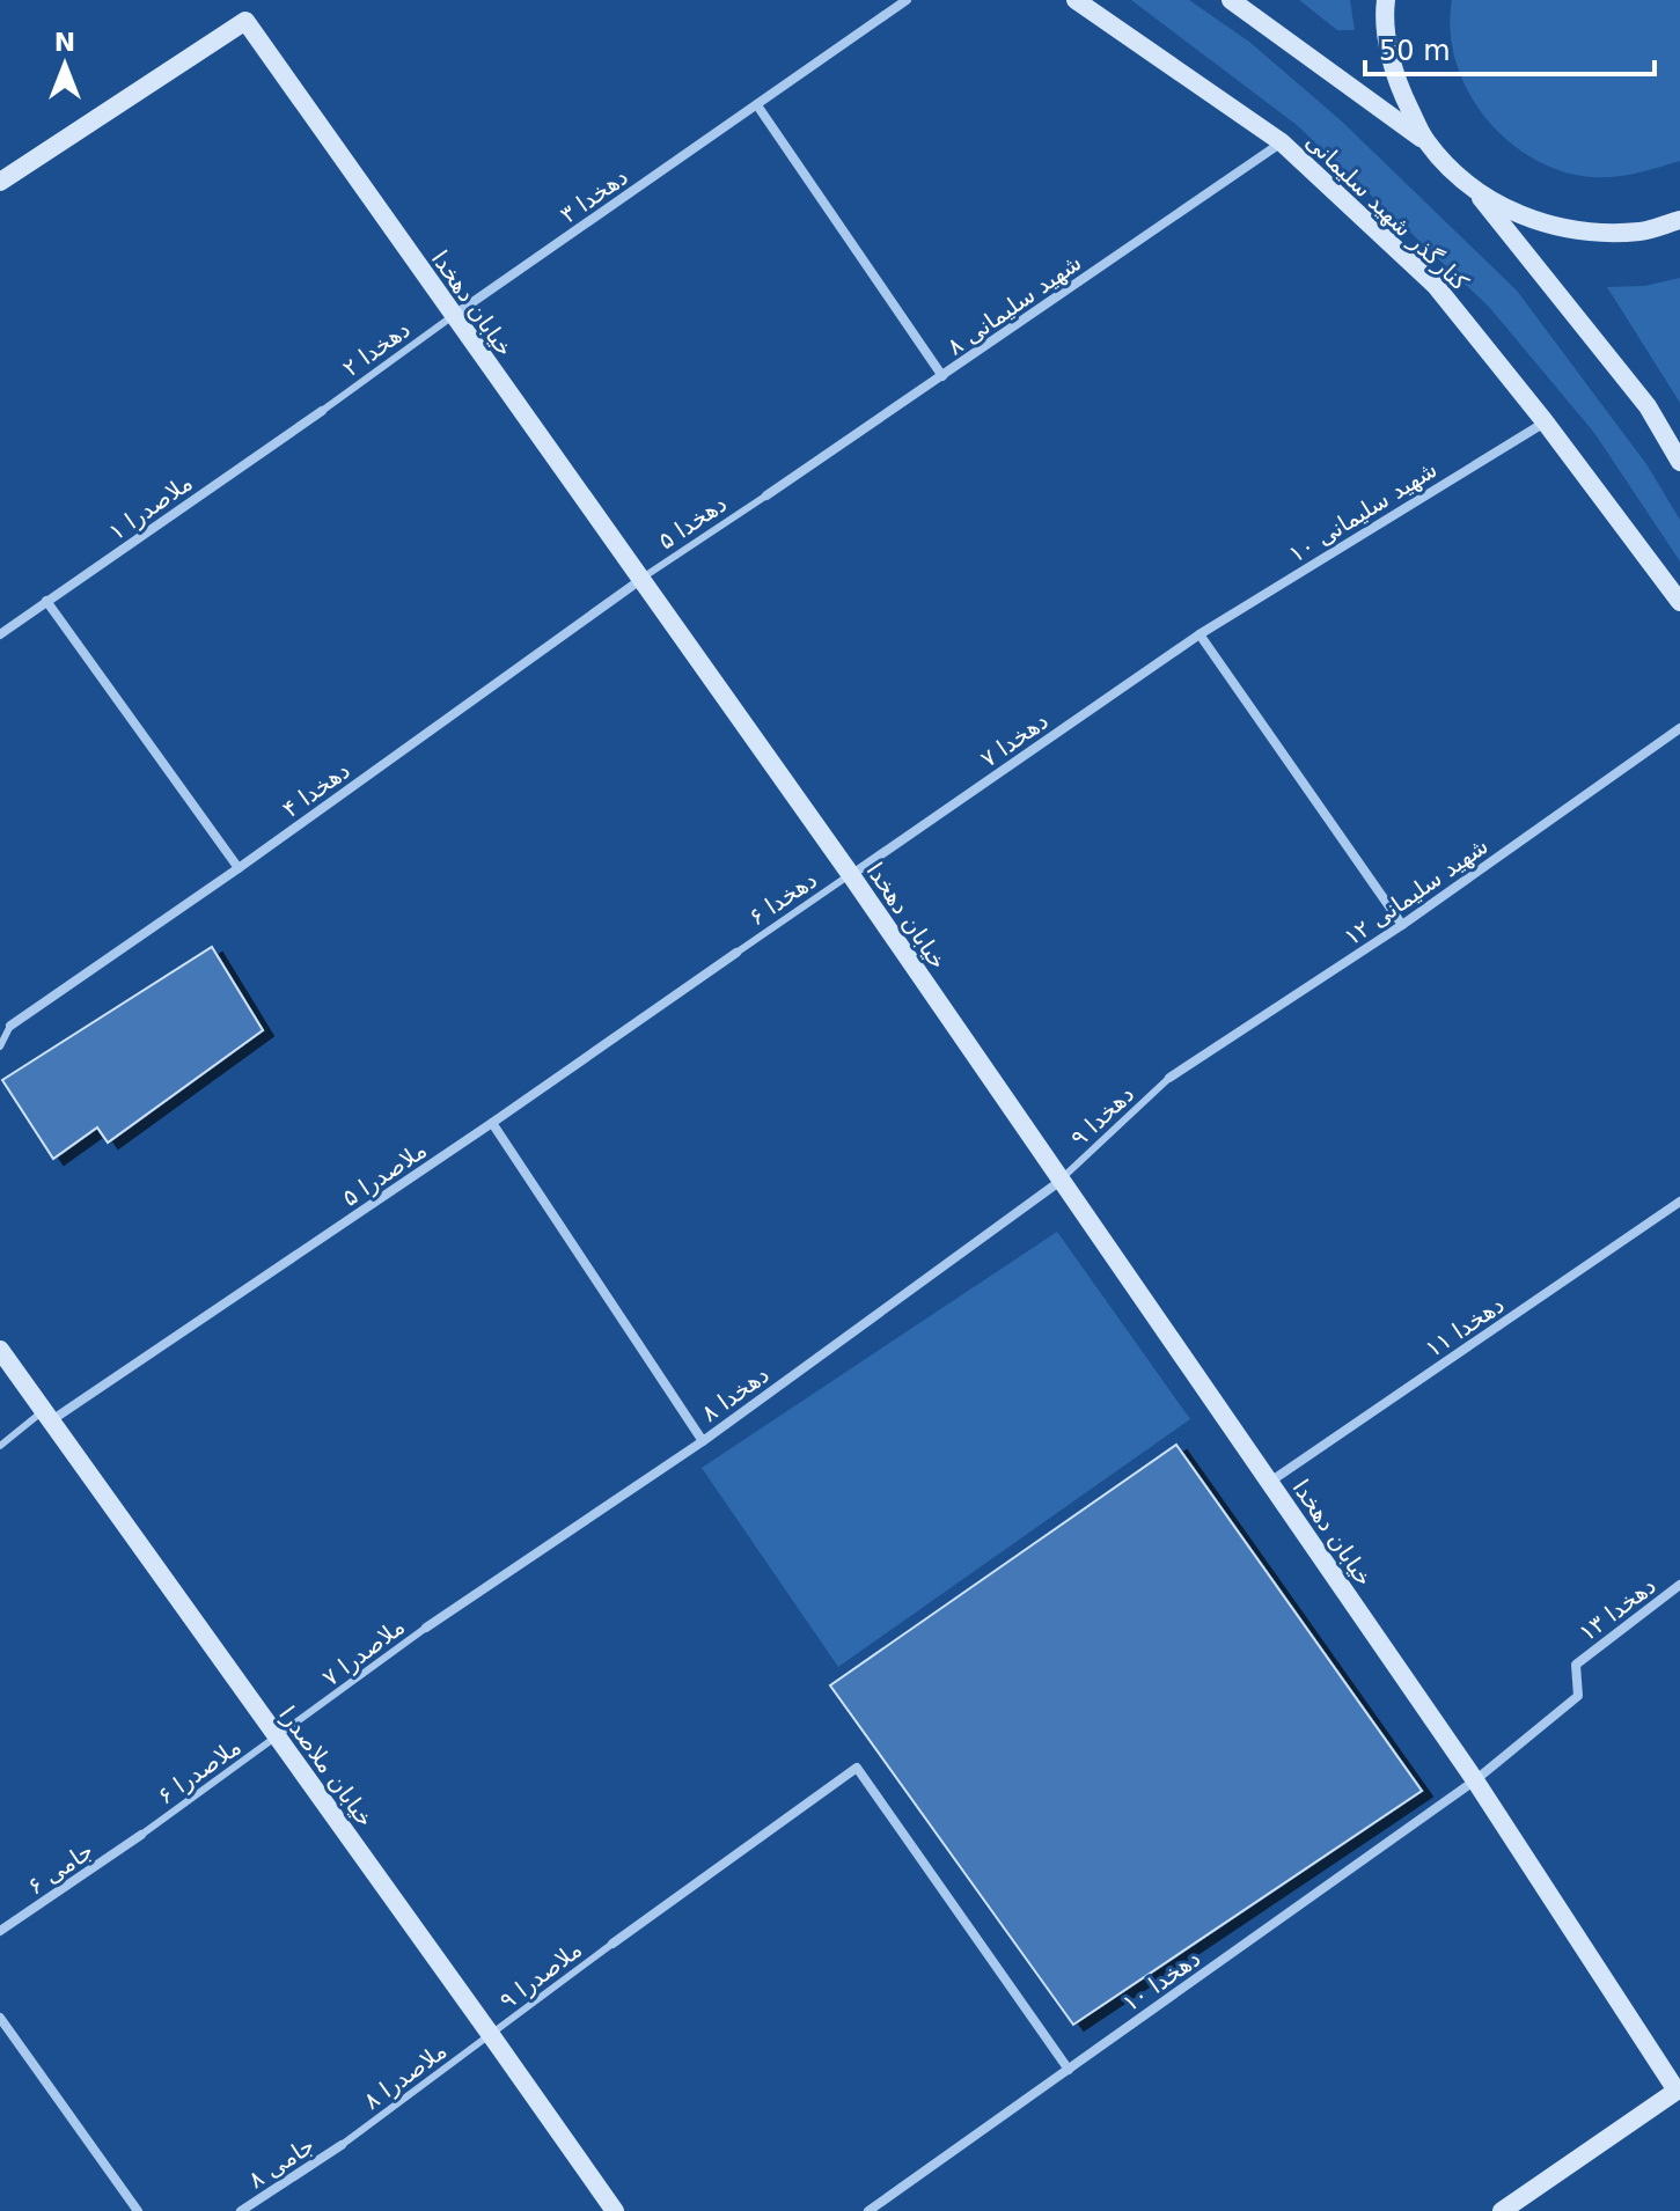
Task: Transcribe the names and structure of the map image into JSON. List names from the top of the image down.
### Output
{
  "streets": {
    "street": [
      "دهخدا ۳",
      "کنارگذر شهید سلیمانی",
      "خیابان دهخدا",
      "شهید سلیمانی ۸",
      "ملاصدرا ۱",
      "شهید سلیمانی ۱۰",
      "دهخدا ۷",
      "دهخدا ۴",
      "شهید سلیمانی ۱۲",
      "ملاصدرا ۵",
      "دهخدا ۱۱",
      "دهخدا ۸",
      "دهخدا ۱۳",
      "خیابان ملاصدرا",
      "جامی ۶",
      "دهخدا ۱۰",
      "جامی ۸"
    ],
    "lane": [
      "دهخدا ۲",
      "دهخدا ۵",
      "دهخدا ۶",
      "دهخدا ۹",
      "ملاصدرا ۷",
      "ملاصدرا ۶",
      "ملاصدرا ۹",
      "ملاصدرا ۸"
    ]
  },
  "crossings": [
    ["دهخدا ۳", "خیابان دهخدا"],
    ["دهخدا ۳", "دهخدا ۲"],
    ["کنارگذر شهید سلیمانی", "شهید سلیمانی ۸"],
    ["کنارگذر شهید سلیمانی", "شهید سلیمانی ۱۰"],
    ["خیابان دهخدا", "دهخدا ۲"],
    ["خیابان دهخدا", "دهخدا ۵"],
    ["خیابان دهخدا", "دهخدا ۷"],
    ["خیابان دهخدا", "دهخدا ۴"],
    ["خیابان دهخدا", "دهخدا ۶"],
    ["خیابان دهخدا", "دهخدا ۹"],
    ["خیابان دهخدا", "دهخدا ۱۱"],
    ["خیابان دهخدا", "دهخدا ۸"],
    ["خیابان دهخدا", "دهخدا ۱۳"],
    ["خیابان دهخدا", "دهخدا ۱۰"],
    ["شهید سلیمانی ۸", "دهخدا ۵"],
    ["دهخدا ۲", "ملاصدرا ۱"],
    ["شهید سلیمانی ۱۰", "دهخدا ۷"],
    ["دهخدا ۵", "دهخدا ۴"],
    ["دهخدا ۷", "دهخدا ۶"],
    ["شهید سلیمانی ۱۲", "دهخدا ۹"],
    ["دهخدا ۶", "ملاصدرا ۵"],
    ["دهخدا ۹", "دهخدا ۸"],
    ["ملاصدرا ۵", "خیابان ملاصدرا"],
    ["دهخدا ۸", "ملاصدرا ۷"],
    ["دهخدا ۱۳", "دهخدا ۱۰"],
    ["ملاصدرا ۷", "خیابان ملاصدرا"],
    ["ملاصدرا ۷", "ملاصدرا ۶"],
    ["خیابان ملاصدرا", "ملاصدرا ۶"],
    ["خیابان ملاصدرا", "ملاصدرا ۹"],
    ["خیابان ملاصدرا", "ملاصدرا ۸"],
    ["ملاصدرا ۶", "جامی ۶"],
    ["ملاصدرا ۹", "ملاصدرا ۸"],
    ["ملاصدرا ۸", "جامی ۸"]
  ],
  "scale_bar": "50 m",
  "north": "top"
}
